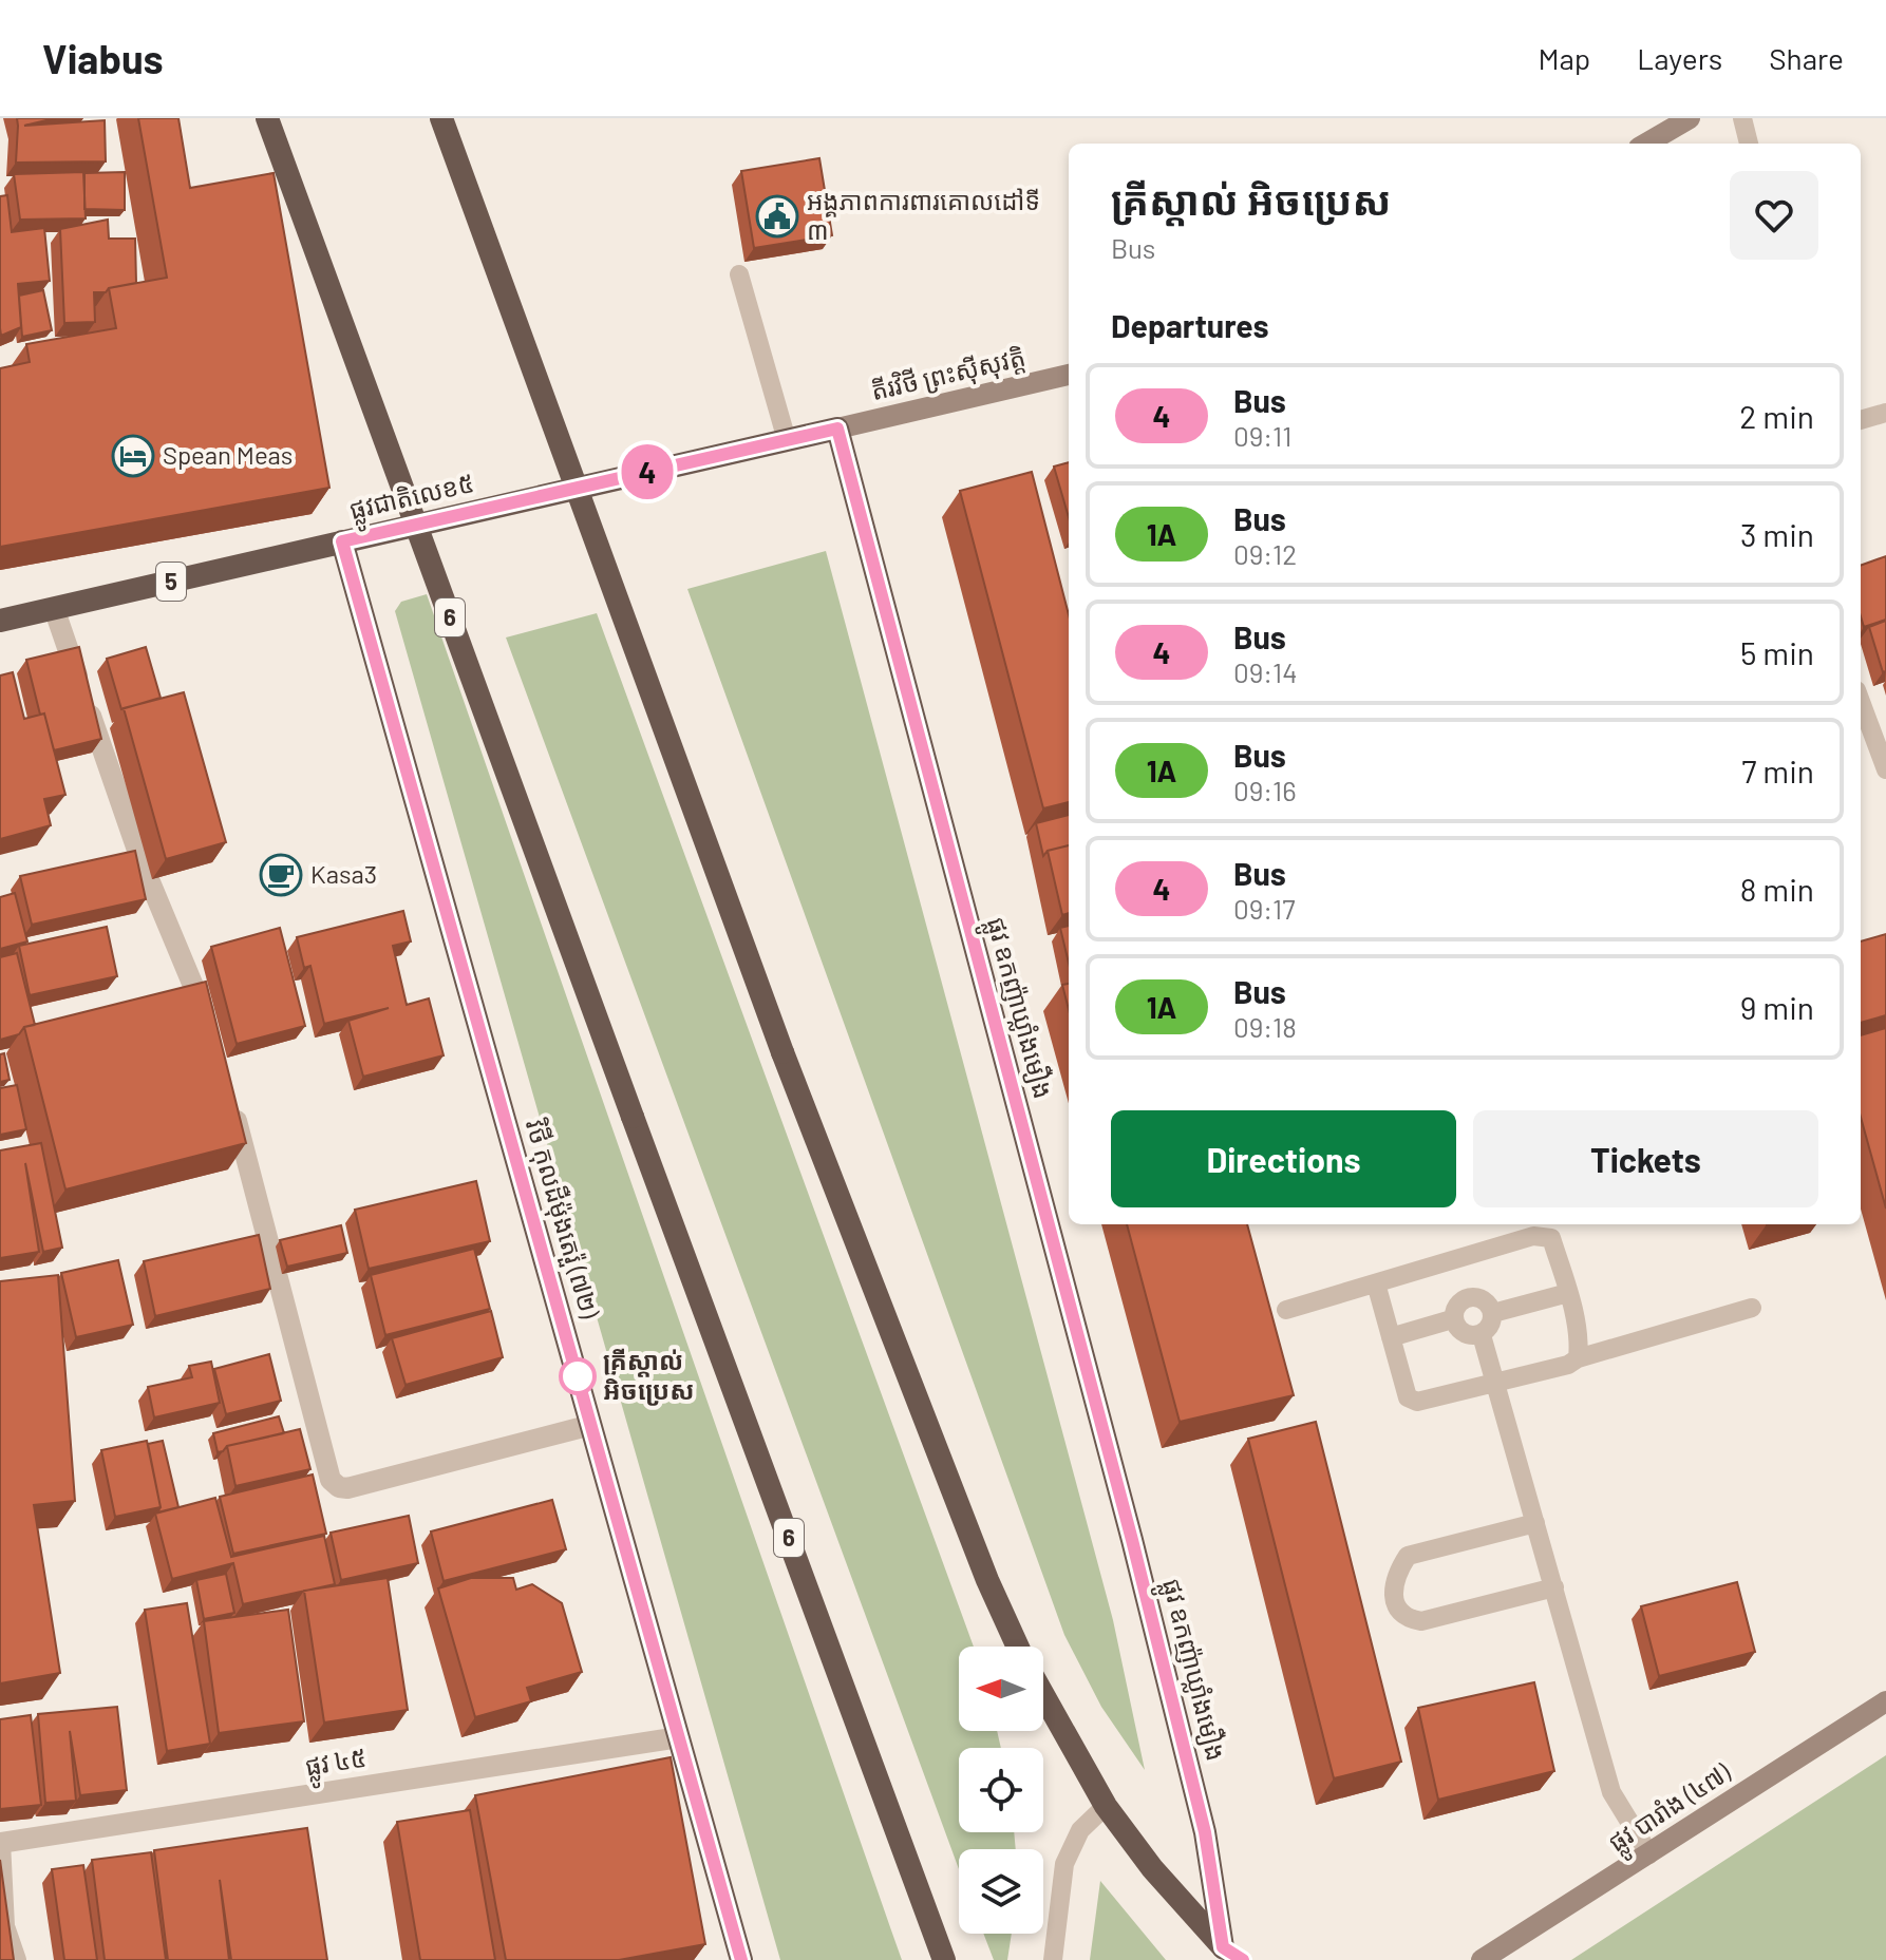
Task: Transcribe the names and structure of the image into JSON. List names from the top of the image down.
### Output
{
  "streets": {
    "highway": [
      "ផ្លូវជាតិលេខ៥",
      "5",
      "6",
      "ផ្លូវ ឧកញ៉ាឃ្លាំងមឿង",
      "វិថី កុលដឺម៉ុងតេរ៉ួ (៧២)"
    ],
    "main road": ["តីរវិថី ព្រះស៊ីសុវត្តិ", "ផ្លូវ បារាំង (៤៧)"],
    "street": ["ផ្លូវ ៤៥"]
  },
  "crossings": [
    ["តីរវិថី ព្រះស៊ីសុវត្តិ", "ផ្លូវជាតិលេខ៥"],
    ["តីរវិថី ព្រះស៊ីសុវត្តិ", "ផ្លូវ ឧកញ៉ាឃ្លាំងមឿង"],
    ["ផ្លូវជាតិលេខ៥", "ផ្លូវ ឧកញ៉ាឃ្លាំងមឿង"],
    ["ផ្លូវជាតិលេខ៥", "វិថី កុលដឺម៉ុងតេរ៉ួ (៧២)"],
    ["វិថី កុលដឺម៉ុងតេរ៉ួ (៧២)", "ផ្លូវ ៤៥"]
  ],
  "places": {
    "public building": ["អង្គភាពការពារគោលដៅទី ៣"],
    "hotel": ["Spean Meas"],
    "cafe": ["Kasa3"],
    "other": ["គ្រីស្តាល់ អិចប្រេស"]
  },
  "lines": ["bus line 4"],
  "north": "left",
  "page": {
    "header": "Viabus",
    "nav": ["Map", "Layers", "Share"],
    "on_map": "4",
    "heading": [
      ["គ្រីស្តាល់ អិចប្រេស", "Bus"],
      "Departures"
    ],
    "list": [
      {
        "mark": "4",
        "name": "Bus",
        "note": "09:11",
        "value": "2 min"
      },
      {
        "mark": "1A",
        "name": "Bus",
        "note": "09:12",
        "value": "3 min"
      },
      {
        "mark": "4",
        "name": "Bus",
        "note": "09:14",
        "value": "5 min"
      },
      {
        "mark": "1A",
        "name": "Bus",
        "note": "09:16",
        "value": "7 min"
      },
      {
        "mark": "4",
        "name": "Bus",
        "note": "09:17",
        "value": "8 min"
      },
      {
        "mark": "1A",
        "name": "Bus",
        "note": "09:18",
        "value": "9 min"
      }
    ],
    "buttons": ["Directions", "Tickets"]
  }
}
